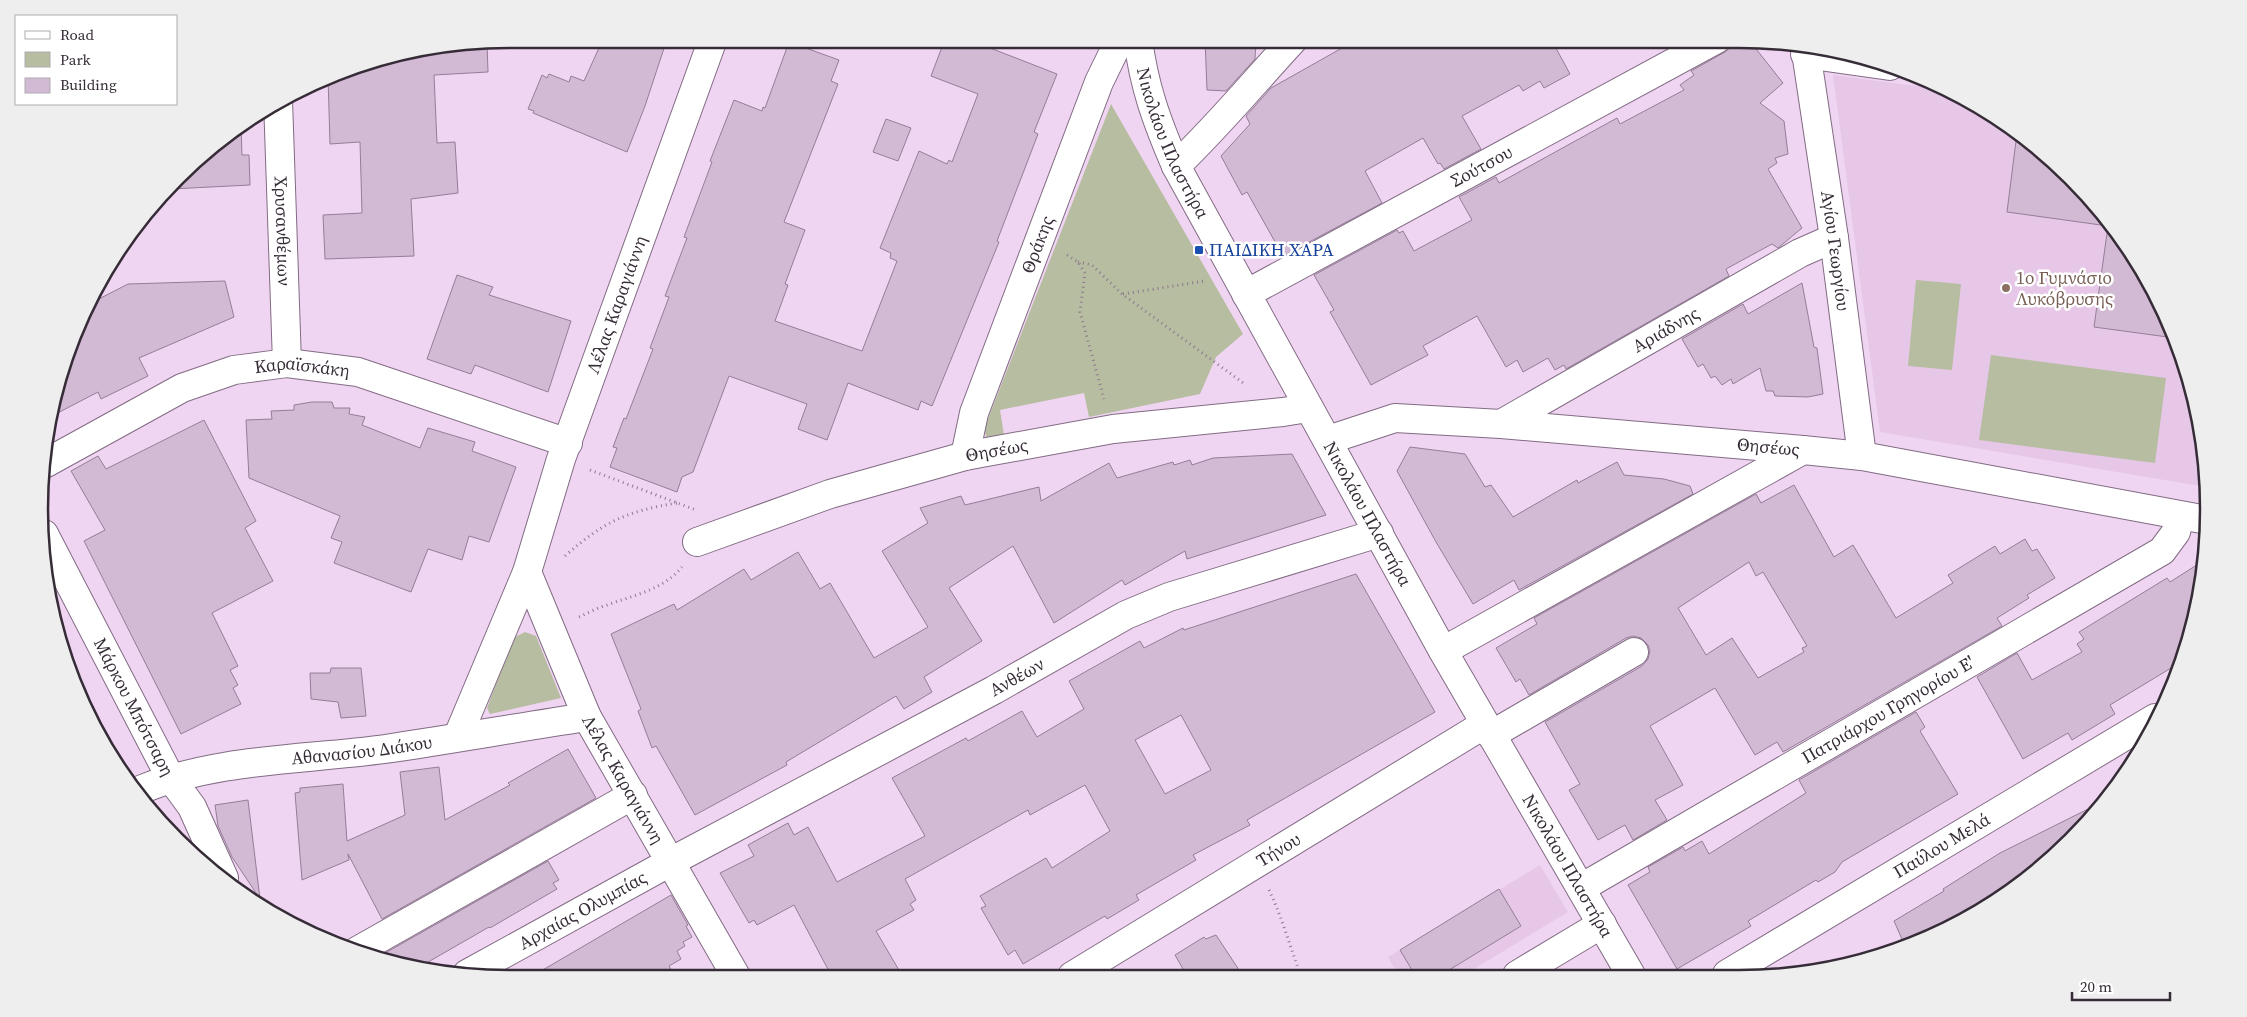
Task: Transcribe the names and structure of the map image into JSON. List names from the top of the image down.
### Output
{
  "streets": {
    "street": [
      "Νικολάου Πλαστήρα",
      "Σούτσου",
      "Χρυσανθέμων",
      "Θράκης",
      "Αγίου Γεωργίου",
      "Λέλας Καραγιάννη",
      "Αριάδνης",
      "Καραϊσκάκη",
      "Θησέως",
      "Ανθέων",
      "Μάρκου Μπότσαρη",
      "Πατριάρχου Γρηγορίου Ε'",
      "Αθανασίου Διάκου",
      "Παύλου Μελά",
      "Τήνου",
      "Αρχαίας Ολυμπίας"
    ]
  },
  "crossings": [
    ["Νικολάου Πλαστήρα", "Σούτσου"],
    ["Νικολάου Πλαστήρα", "Θησέως"],
    ["Νικολάου Πλαστήρα", "Ανθέων"],
    ["Νικολάου Πλαστήρα", "Πατριάρχου Γρηγορίου Ε'"],
    ["Νικολάου Πλαστήρα", "Τήνου"],
    ["Χρυσανθέμων", "Καραϊσκάκη"],
    ["Θράκης", "Θησέως"],
    ["Αγίου Γεωργίου", "Αριάδνης"],
    ["Αγίου Γεωργίου", "Θησέως"],
    ["Λέλας Καραγιάννη", "Καραϊσκάκη"],
    ["Λέλας Καραγιάννη", "Ανθέων"],
    ["Λέλας Καραγιάννη", "Αθανασίου Διάκου"],
    ["Λέλας Καραγιάννη", "Αρχαίας Ολυμπίας"],
    ["Αριάδνης", "Θησέως"],
    ["Θησέως", "Πατριάρχου Γρηγορίου Ε'"],
    ["Ανθέων", "Αρχαίας Ολυμπίας"],
    ["Μάρκου Μπότσαρη", "Αθανασίου Διάκου"]
  ],
  "places": {
    "transit": ["ΠΑΙΔΙΚΗ ΧΑΡΑ"],
    "other": ["1ο Γυμνάσιο Λυκόβρυσης"]
  },
  "legend": ["Road", "Park", "Building"],
  "scale_bar": "20 m"
}
